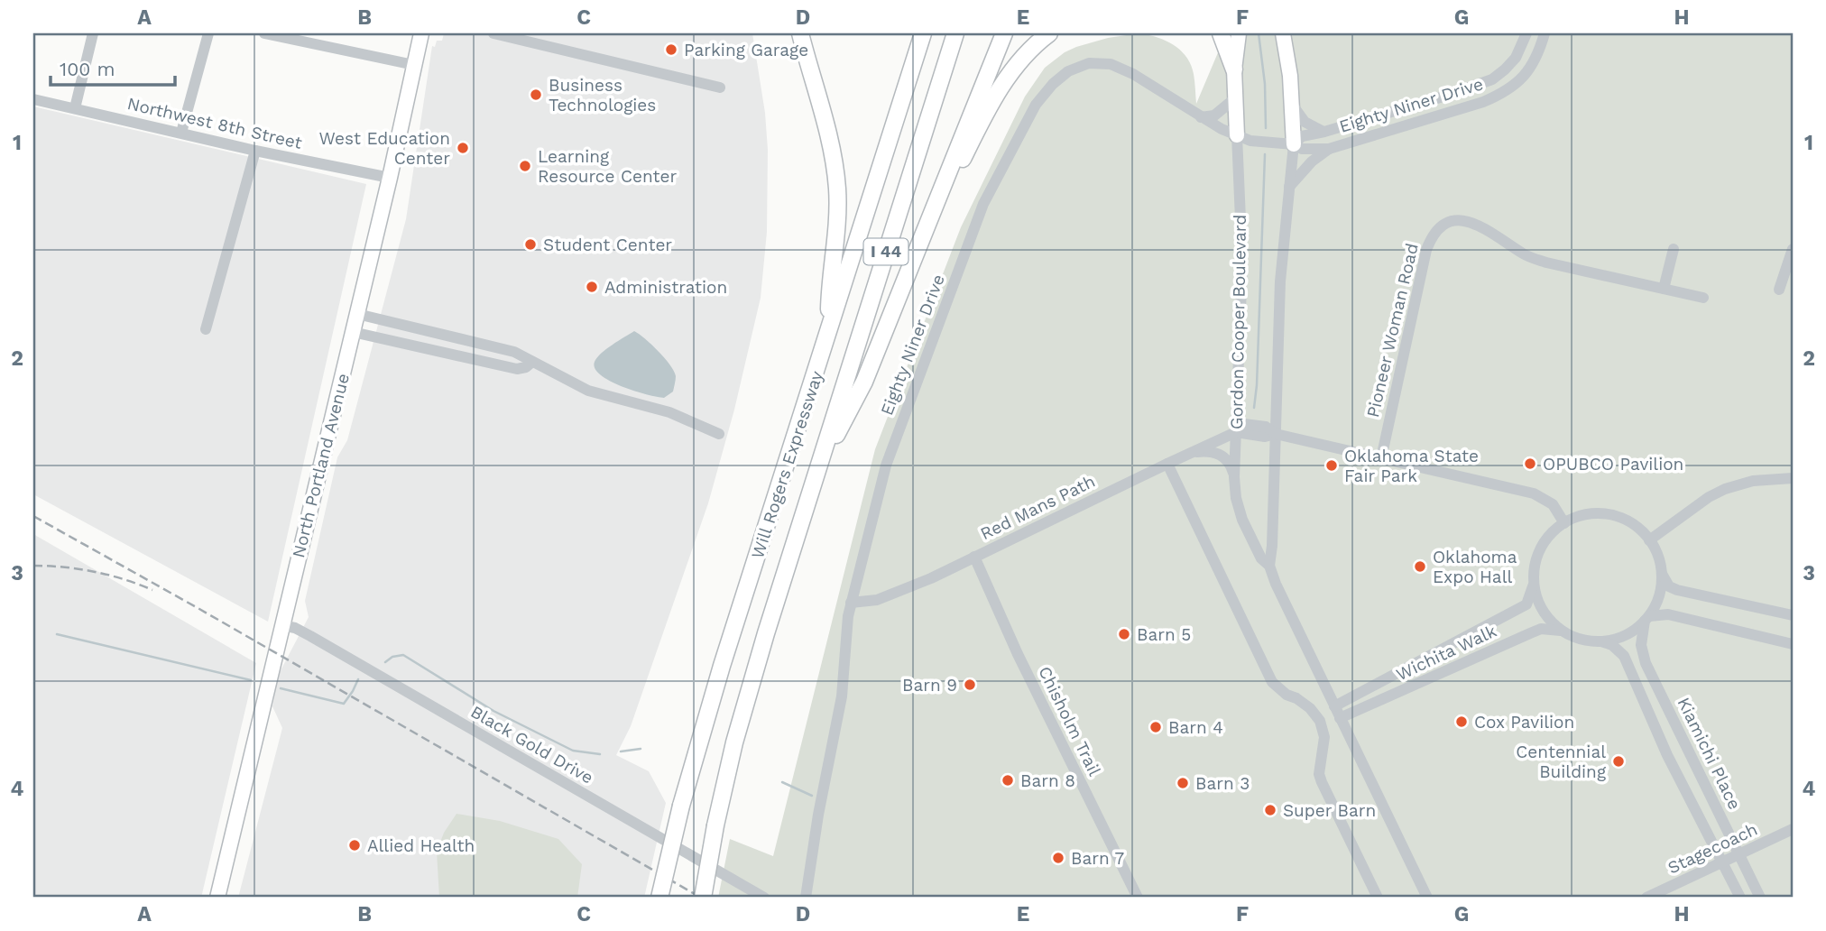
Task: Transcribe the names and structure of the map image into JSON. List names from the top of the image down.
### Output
{
  "streets": {
    "highway": ["I 44", "Will Rogers Expressway"],
    "main road": ["Gordon Cooper Boulevard", "North Portland Avenue"],
    "street": [
      "Eighty Niner Drive",
      "Northwest 8th Street",
      "Pioneer Woman Road",
      "Red Mans Path",
      "Wichita Walk",
      "Chisholm Trail",
      "Black Gold Drive",
      "Kiamichi Place",
      "Stagecoach"
    ]
  },
  "crossings": [
    ["Eighty Niner Drive", "Gordon Cooper Boulevard"],
    ["Eighty Niner Drive", "Red Mans Path"],
    ["Northwest 8th Street", "North Portland Avenue"],
    ["Gordon Cooper Boulevard", "Red Mans Path"],
    ["Gordon Cooper Boulevard", "Wichita Walk"],
    ["North Portland Avenue", "Black Gold Drive"],
    ["Red Mans Path", "Chisholm Trail"],
    ["Wichita Walk", "Kiamichi Place"],
    ["Kiamichi Place", "Stagecoach"]
  ],
  "places": [
    "Parking Garage",
    "Business Technologies",
    "West Education Center",
    "Learning Resource Center",
    "Student Center",
    "Administration",
    "OPUBCO Pavilion",
    "Oklahoma State Fair Park",
    "Oklahoma Expo Hall",
    "Barn 5",
    "Barn 9",
    "Cox Pavilion",
    "Barn 4",
    "Centennial Building",
    "Barn 8",
    "Barn 3",
    "Super Barn",
    "Allied Health",
    "Barn 7"
  ],
  "scale_bar": "100 m",
  "grid": {
    "columns": [
      "A",
      "B",
      "C",
      "D",
      "E",
      "F",
      "G",
      "H"
    ],
    "rows": [
      "1",
      "2",
      "3",
      "4"
    ]
  }
}
